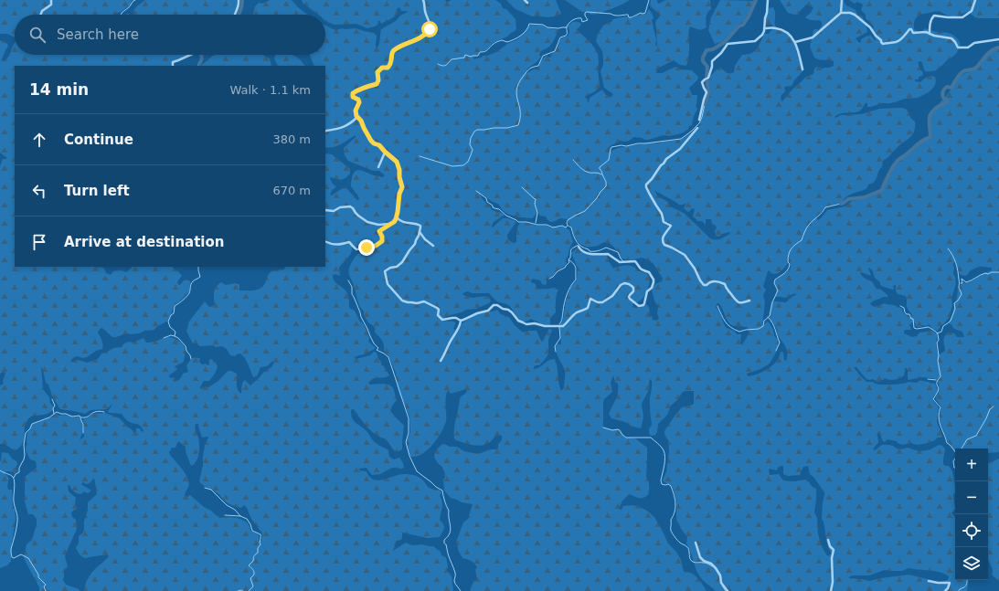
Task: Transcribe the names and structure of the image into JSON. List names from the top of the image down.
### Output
{
  "page": {
    "search": "Search here",
    "heading": ["14 min", "Walk · 1.1 km"],
    "list": [
      ["Continue", "380 m"],
      ["Turn left", "670 m"],
      "Arrive at destination"
    ],
    "map_buttons": ["+", "−"]
  }
}
